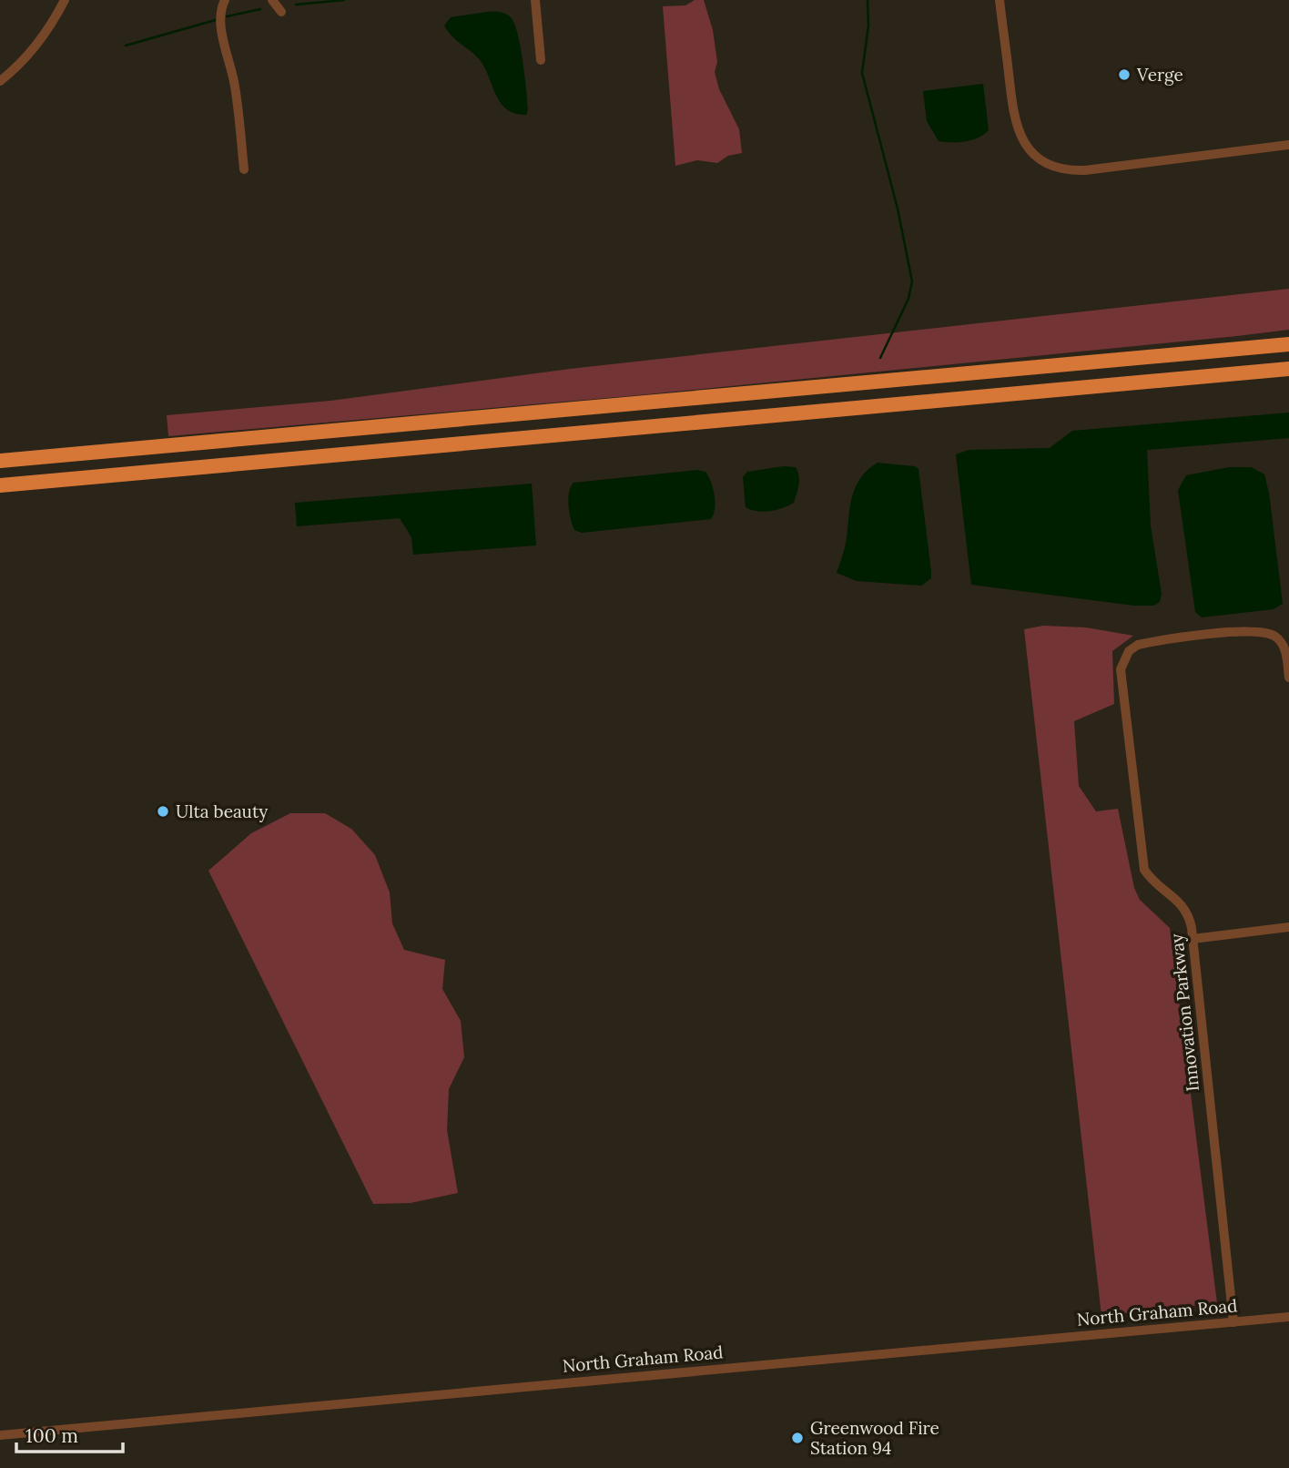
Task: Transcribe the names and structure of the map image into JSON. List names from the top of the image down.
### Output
{
  "streets": {
    "street": ["Innovation Parkway", "North Graham Road"]
  },
  "crossings": [
    ["Innovation Parkway", "North Graham Road"]
  ],
  "places": ["Verge", "Ulta beauty", "Greenwood Fire Station 94"],
  "scale_bar": "100 m"
}
